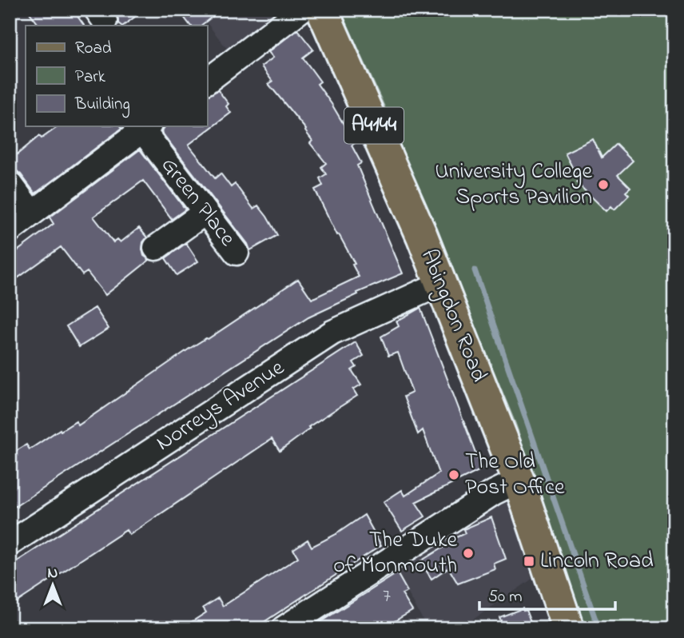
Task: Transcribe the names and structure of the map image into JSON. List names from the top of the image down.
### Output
{
  "streets": {
    "main road": ["A4144", "Abingdon Road"],
    "street": ["Green Place", "Norreys Avenue"]
  },
  "crossings": [
    ["Abingdon Road", "Norreys Avenue"]
  ],
  "places": {
    "other": ["University College Sports Pavilion", "The Old Post Office", "The Duke of Monmouth"],
    "transit": ["Lincoln Road"]
  },
  "house_numbers": ["7"],
  "legend": ["Road", "Park", "Building"],
  "scale_bar": "50 m",
  "north": "top"
}
